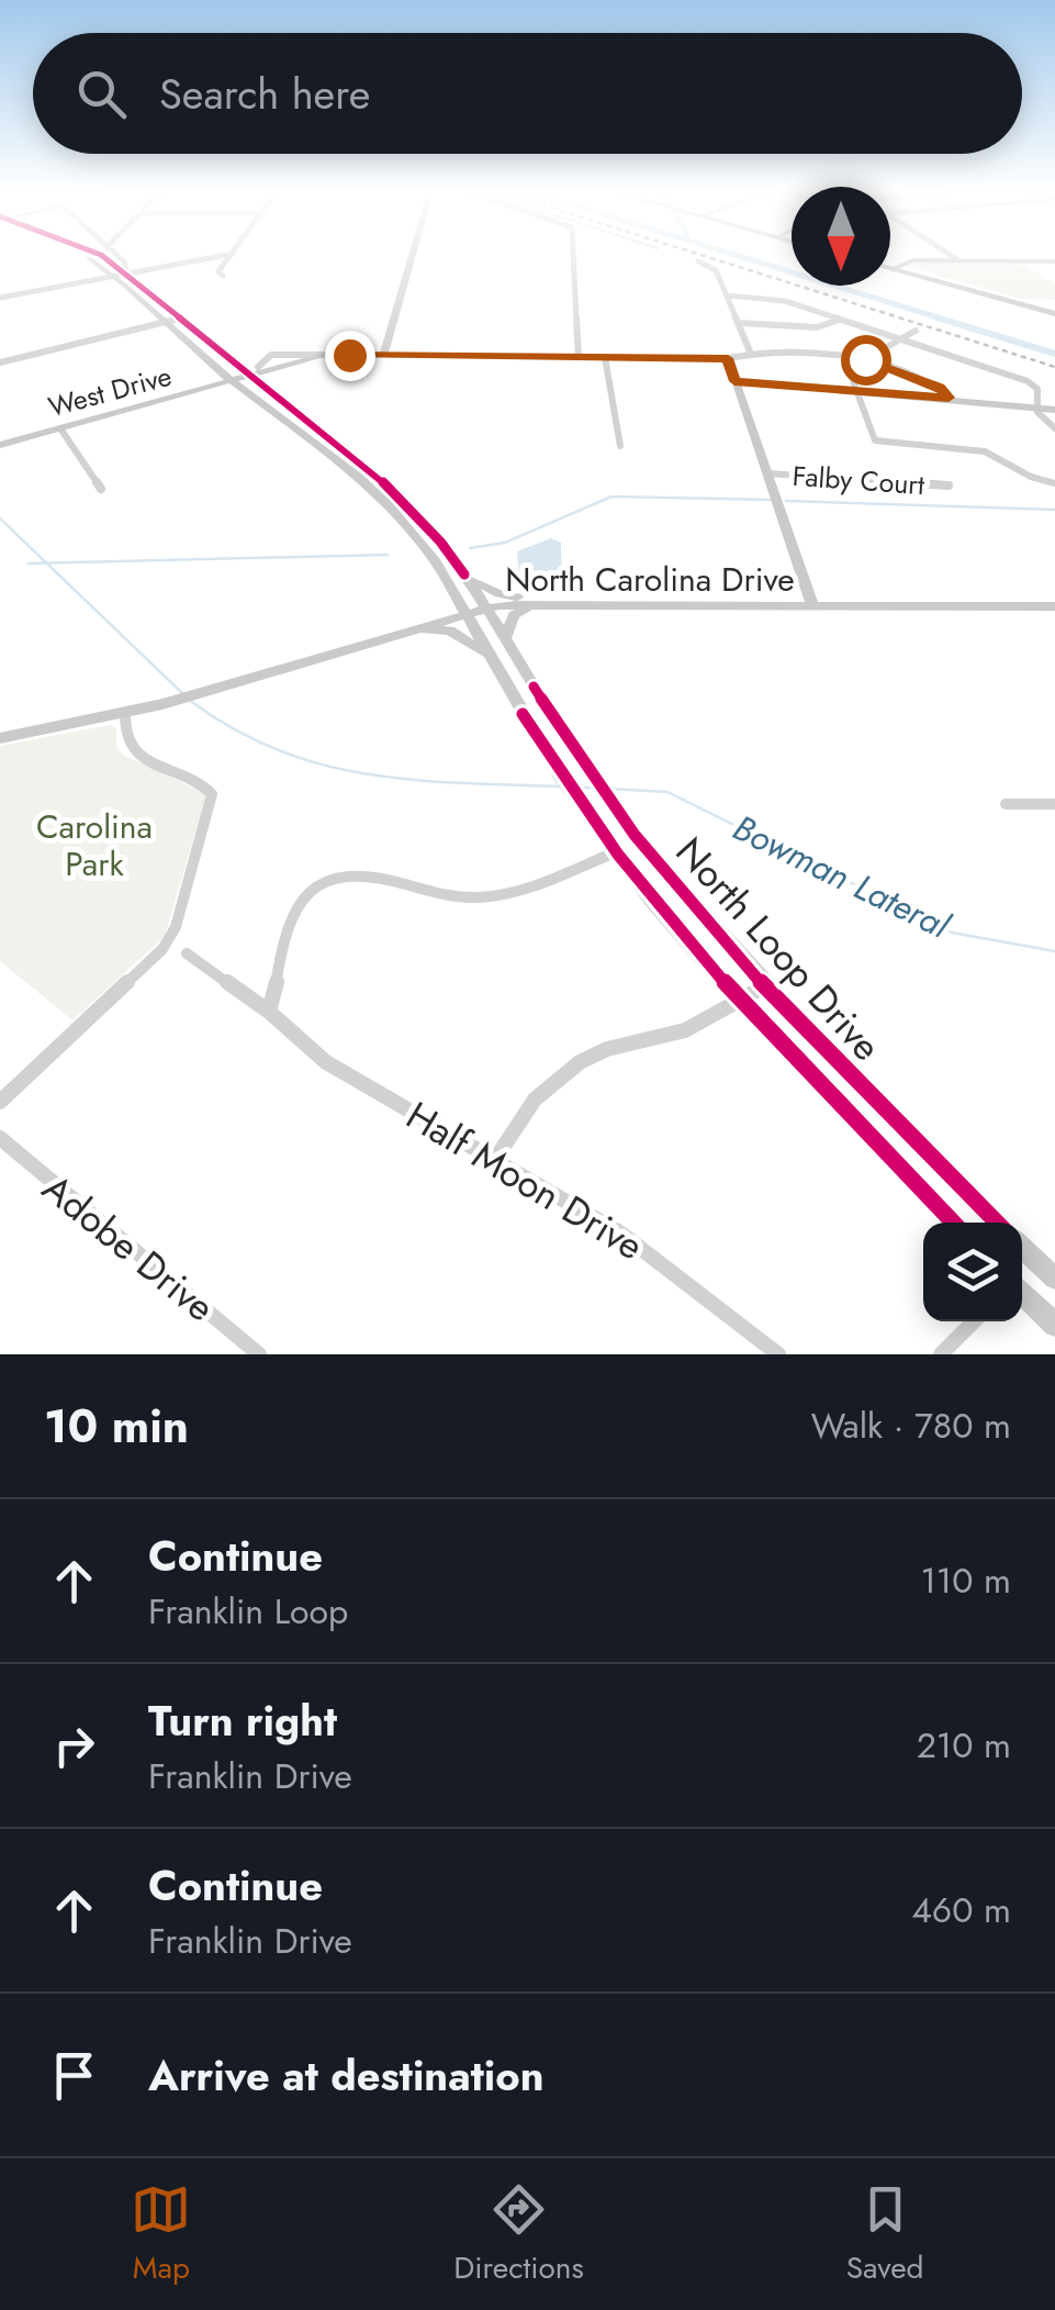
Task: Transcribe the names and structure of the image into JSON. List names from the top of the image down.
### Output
{
  "streets": {
    "main road": ["West Drive", "North Carolina Drive", "North Loop Drive"],
    "street": ["Falby Court", "Half Moon Drive", "Adobe Drive"]
  },
  "crossings": [
    ["West Drive", "North Loop Drive"],
    ["North Carolina Drive", "North Loop Drive"]
  ],
  "water": ["Bowman Lateral"],
  "parks": ["Carolina Park"],
  "north": "bottom",
  "page": {
    "search": "Search here",
    "heading": ["10 min", "Walk · 780 m"],
    "list": [
      ["Continue", "Franklin Loop", "110 m"],
      ["Turn right", "Franklin Drive", "210 m"],
      ["Continue", "Franklin Drive", "460 m"],
      "Arrive at destination"
    ],
    "nav": ["Map", "Directions", "Saved"]
  }
}
